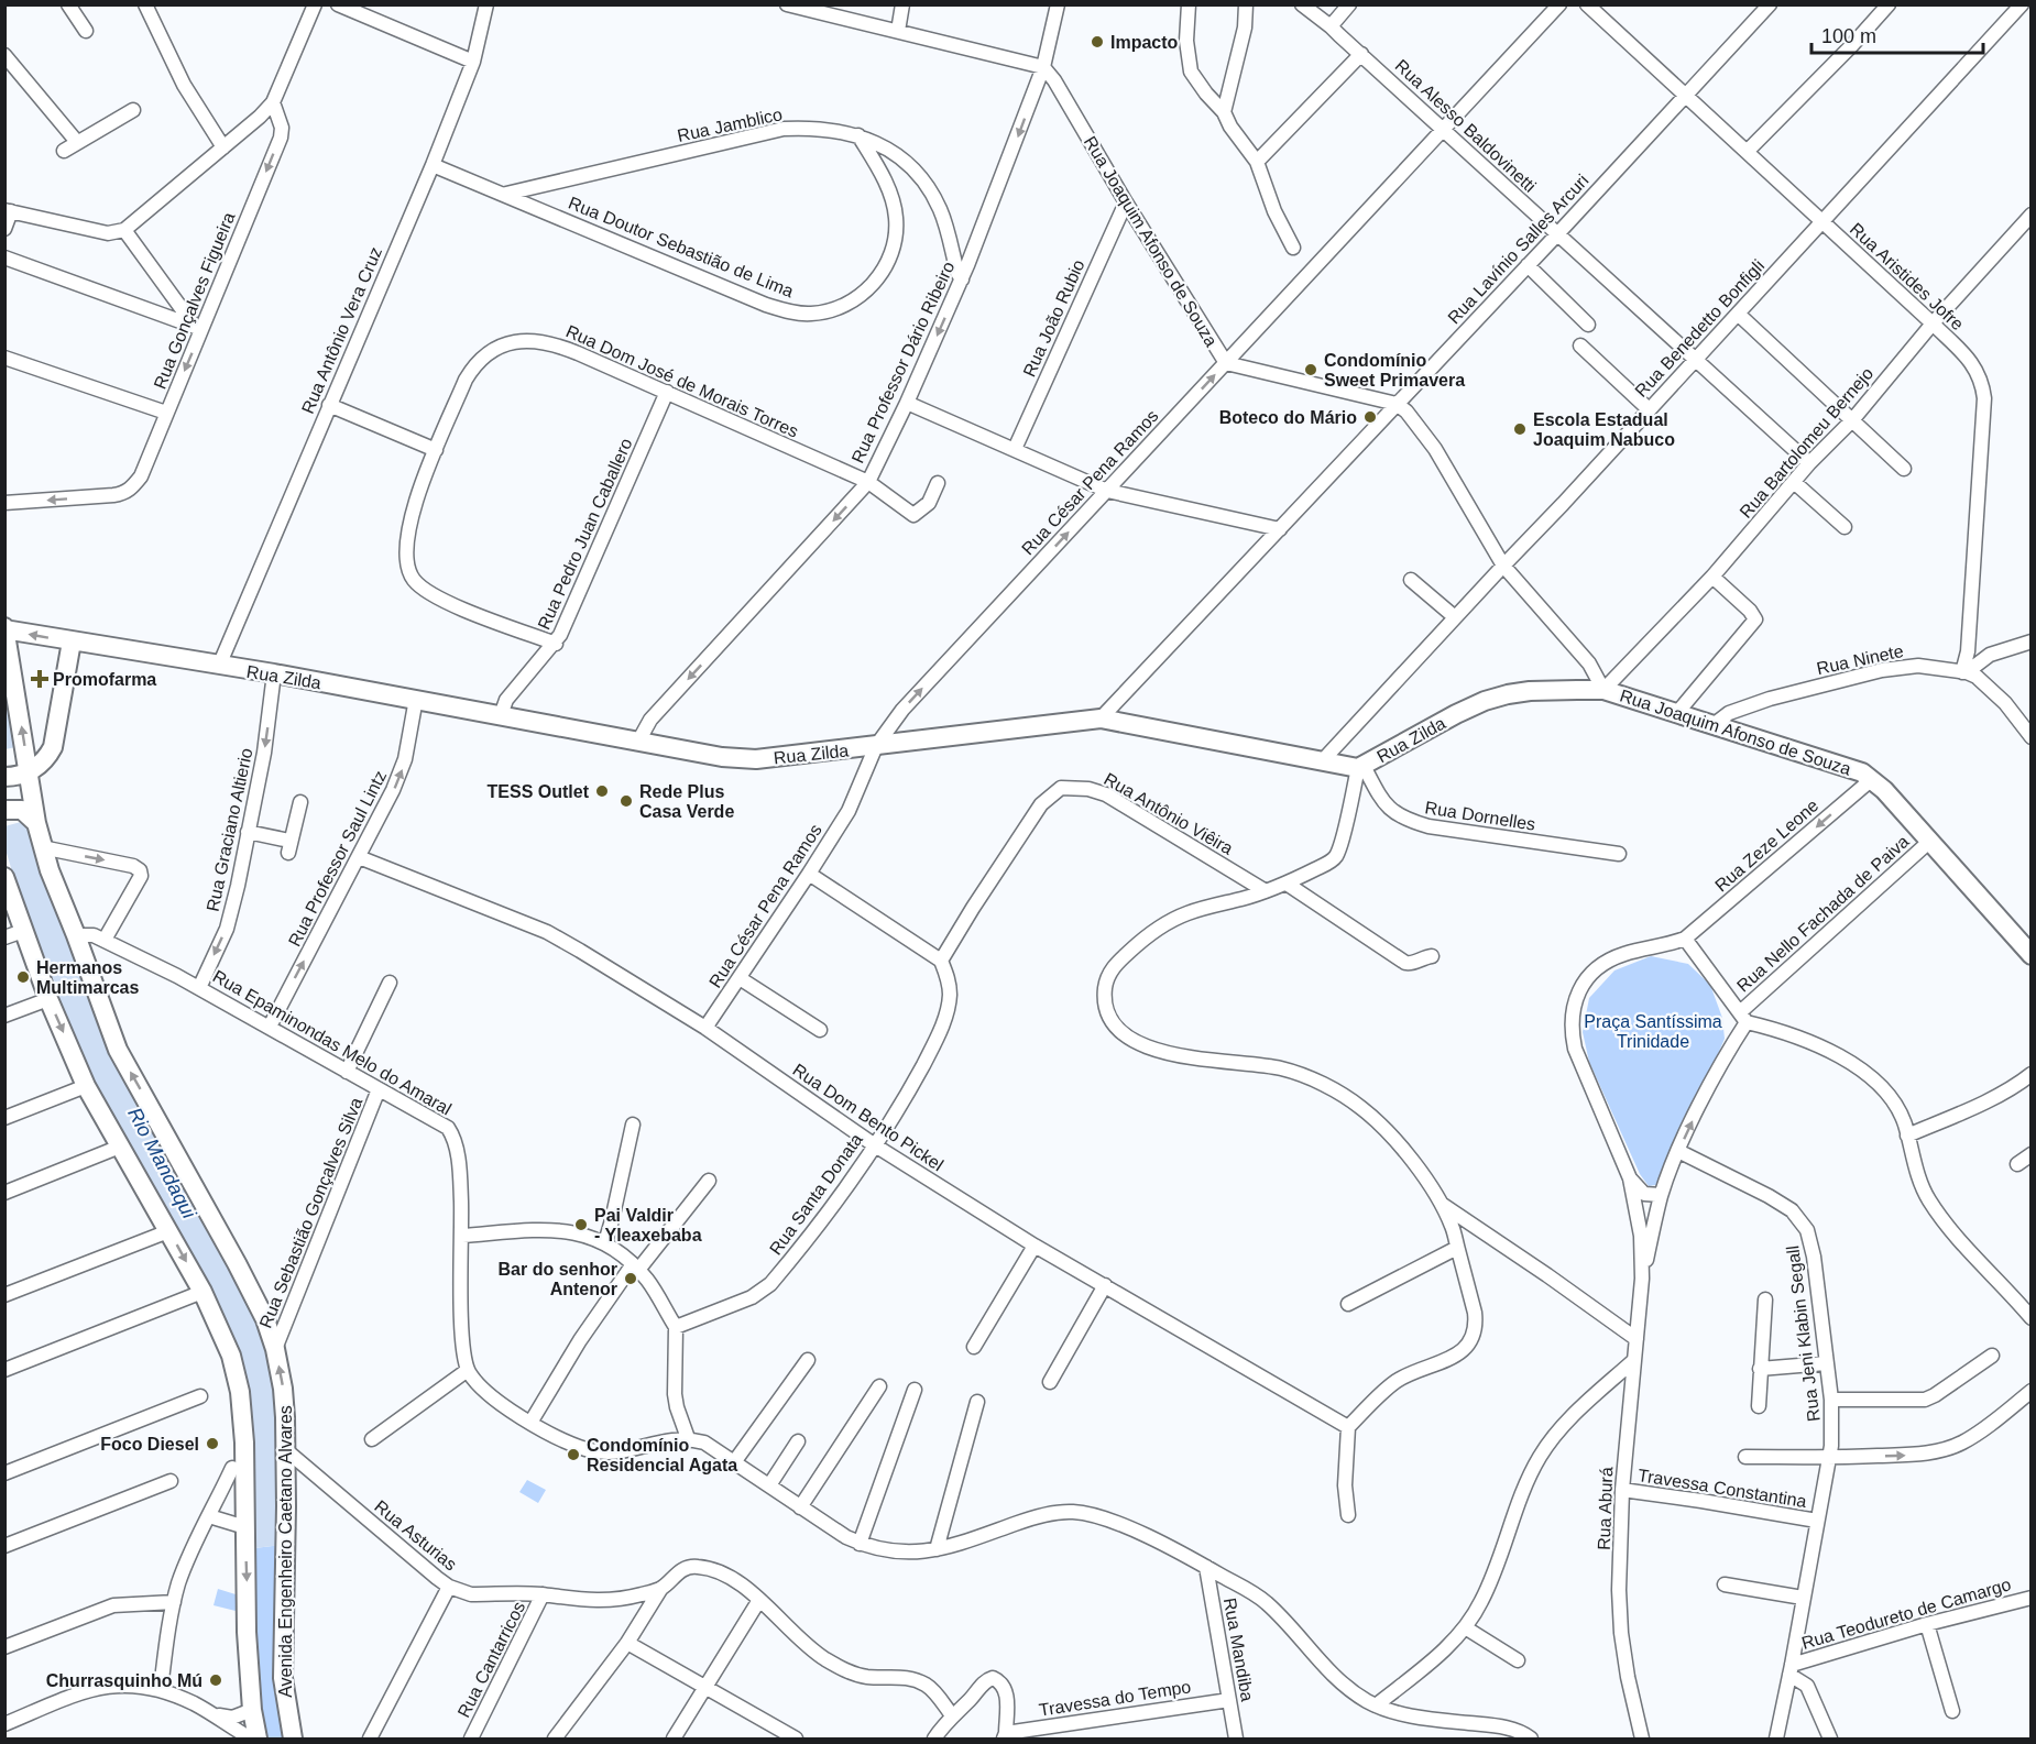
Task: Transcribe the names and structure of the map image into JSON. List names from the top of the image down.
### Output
{
  "streets": {
    "main road": ["Rua Joaquim Afonso de Souza", "Rua Zilda", "Avenida Engenheiro Caetano Alvares"],
    "street": [
      "Rua Jamblico",
      "Rua Alesso Baldovinetti",
      "Rua Doutor Sebastião de Lima",
      "Rua Lavínio Salles Arcuri",
      "Rua Aristides Jofre",
      "Rua Gonçalves Figueira",
      "Rua João Rubio",
      "Rua Benedetto Bonfigli",
      "Rua Antônio Vera Cruz",
      "Rua Professor Dário Ribeiro",
      "Rua Dom José de Morais Torres",
      "Rua Bartolomeu Bernejo",
      "Rua César Pena Ramos",
      "Rua Pedro Juan Caballero",
      "Rua Ninete",
      "Rua Antônio Viêira",
      "Rua Dornelles",
      "Rua Graciano Altierio",
      "Rua Zeze Leone",
      "Rua Professor Saul Lintz",
      "Rua Nello Fachada de Paiva",
      "Rua Epaminondas Melo do Amaral",
      "Rua Dom Bento Pickel",
      "Rua Santa Donata",
      "Rua Sebastião Gonçalves Silva",
      "Rua Jeni Klabin Segall",
      "Travessa Constantina",
      "Rua Aburá",
      "Rua Asturias",
      "Rua Teodureto de Camargo",
      "Rua Mandiba",
      "Rua Cantarricos",
      "Travessa do Tempo"
    ]
  },
  "crossings": [
    ["Rua Jamblico", "Rua Doutor Sebastião de Lima"],
    ["Rua Jamblico", "Rua Professor Dário Ribeiro"],
    ["Rua Alesso Baldovinetti", "Rua Lavínio Salles Arcuri"],
    ["Rua Alesso Baldovinetti", "Rua Benedetto Bonfigli"],
    ["Rua Alesso Baldovinetti", "Rua Bartolomeu Bernejo"],
    ["Rua Alesso Baldovinetti", "Rua César Pena Ramos"],
    ["Rua Joaquim Afonso de Souza", "Rua Lavínio Salles Arcuri"],
    ["Rua Joaquim Afonso de Souza", "Rua João Rubio"],
    ["Rua Joaquim Afonso de Souza", "Rua Benedetto Bonfigli"],
    ["Rua Joaquim Afonso de Souza", "Rua Professor Dário Ribeiro"],
    ["Rua Joaquim Afonso de Souza", "Rua Bartolomeu Bernejo"],
    ["Rua Joaquim Afonso de Souza", "Rua César Pena Ramos"],
    ["Rua Joaquim Afonso de Souza", "Rua Ninete"],
    ["Rua Joaquim Afonso de Souza", "Rua Zilda"],
    ["Rua Joaquim Afonso de Souza", "Rua Zeze Leone"],
    ["Rua Joaquim Afonso de Souza", "Rua Nello Fachada de Paiva"],
    ["Rua Doutor Sebastião de Lima", "Rua Antônio Vera Cruz"],
    ["Rua Lavínio Salles Arcuri", "Rua Aristides Jofre"],
    ["Rua Lavínio Salles Arcuri", "Rua Zilda"],
    ["Rua Aristides Jofre", "Rua Benedetto Bonfigli"],
    ["Rua Aristides Jofre", "Rua Bartolomeu Bernejo"],
    ["Rua Aristides Jofre", "Rua Ninete"],
    ["Rua Benedetto Bonfigli", "Rua Zilda"],
    ["Rua Antônio Vera Cruz", "Rua Zilda"],
    ["Rua Professor Dário Ribeiro", "Rua Dom José de Morais Torres"],
    ["Rua Professor Dário Ribeiro", "Rua Zilda"],
    ["Rua Dom José de Morais Torres", "Rua Pedro Juan Caballero"],
    ["Rua Bartolomeu Bernejo", "Rua Zilda"],
    ["Rua César Pena Ramos", "Rua Zilda"],
    ["Rua César Pena Ramos", "Rua Dom Bento Pickel"],
    ["Rua Pedro Juan Caballero", "Rua Zilda"],
    ["Rua Zilda", "Rua Dornelles"],
    ["Rua Zilda", "Rua Graciano Altierio"],
    ["Rua Zilda", "Rua Professor Saul Lintz"],
    ["Rua Zilda", "Avenida Engenheiro Caetano Alvares"],
    ["Rua Antônio Viêira", "Rua Santa Donata"],
    ["Rua Graciano Altierio", "Rua Epaminondas Melo do Amaral"],
    ["Rua Zeze Leone", "Rua Aburá"],
    ["Rua Professor Saul Lintz", "Rua Epaminondas Melo do Amaral"],
    ["Rua Professor Saul Lintz", "Rua Dom Bento Pickel"],
    ["Rua Nello Fachada de Paiva", "Rua Aburá"],
    ["Rua Epaminondas Melo do Amaral", "Rua Sebastião Gonçalves Silva"],
    ["Rua Epaminondas Melo do Amaral", "Avenida Engenheiro Caetano Alvares"],
    ["Rua Dom Bento Pickel", "Rua Santa Donata"],
    ["Rua Sebastião Gonçalves Silva", "Avenida Engenheiro Caetano Alvares"],
    ["Rua Jeni Klabin Segall", "Travessa Constantina"],
    ["Rua Jeni Klabin Segall", "Rua Aburá"],
    ["Rua Jeni Klabin Segall", "Rua Teodureto de Camargo"],
    ["Travessa Constantina", "Rua Aburá"],
    ["Rua Asturias", "Avenida Engenheiro Caetano Alvares"],
    ["Rua Asturias", "Rua Cantarricos"],
    ["Rua Mandiba", "Travessa do Tempo"]
  ],
  "one_way": [
    "Rua Professor Dário Ribeiro",
    "Rua César Pena Ramos",
    "Rua Graciano Altierio",
    "Rua Zeze Leone",
    "Rua Professor Saul Lintz"
  ],
  "water": ["Rio Mandaqui"],
  "parks": ["Praça Santíssima Trinidade"],
  "places": {
    "other": [
      "Impacto",
      "Condomínio Sweet Primavera",
      "Boteco do Mário",
      "Escola Estadual Joaquim Nabuco",
      "TESS Outlet",
      "Rede Plus Casa Verde",
      "Hermanos Multimarcas",
      "Pai Valdir - Yleaxebaba",
      "Bar do senhor Antenor",
      "Foco Diesel",
      "Condomínio Residencial Agata",
      "Churrasquinho Mú"
    ],
    "health": ["Promofarma"]
  },
  "scale_bar": "100 m"
}
